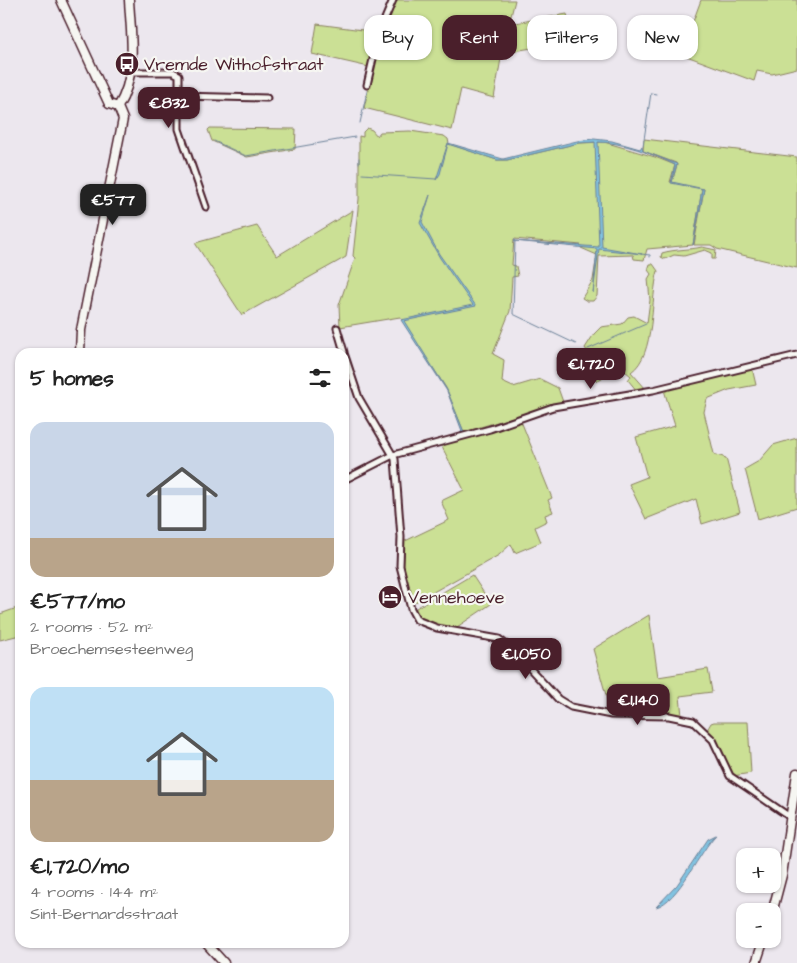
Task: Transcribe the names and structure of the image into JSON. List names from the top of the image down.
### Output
{
  "places": {
    "bus stop": ["Vremde Withofstraat"],
    "hotel": ["Vennehoeve"]
  },
  "page": {
    "chip": [
      "Buy",
      "Rent",
      "Filters",
      "New"
    ],
    "price": [
      "€832",
      "€577",
      "€1,720",
      "€1,050",
      "€1,140"
    ],
    "heading": "5 homes",
    "list": [
      {
        "name": "€577/mo",
        "note": "2 rooms · 52 m² · Broechemsesteenweg"
      },
      {
        "name": "€1,720/mo",
        "note": "4 rooms · 144 m² · Sint-Bernardsstraat"
      }
    ],
    "map_buttons": ["+", "−"]
  }
}
